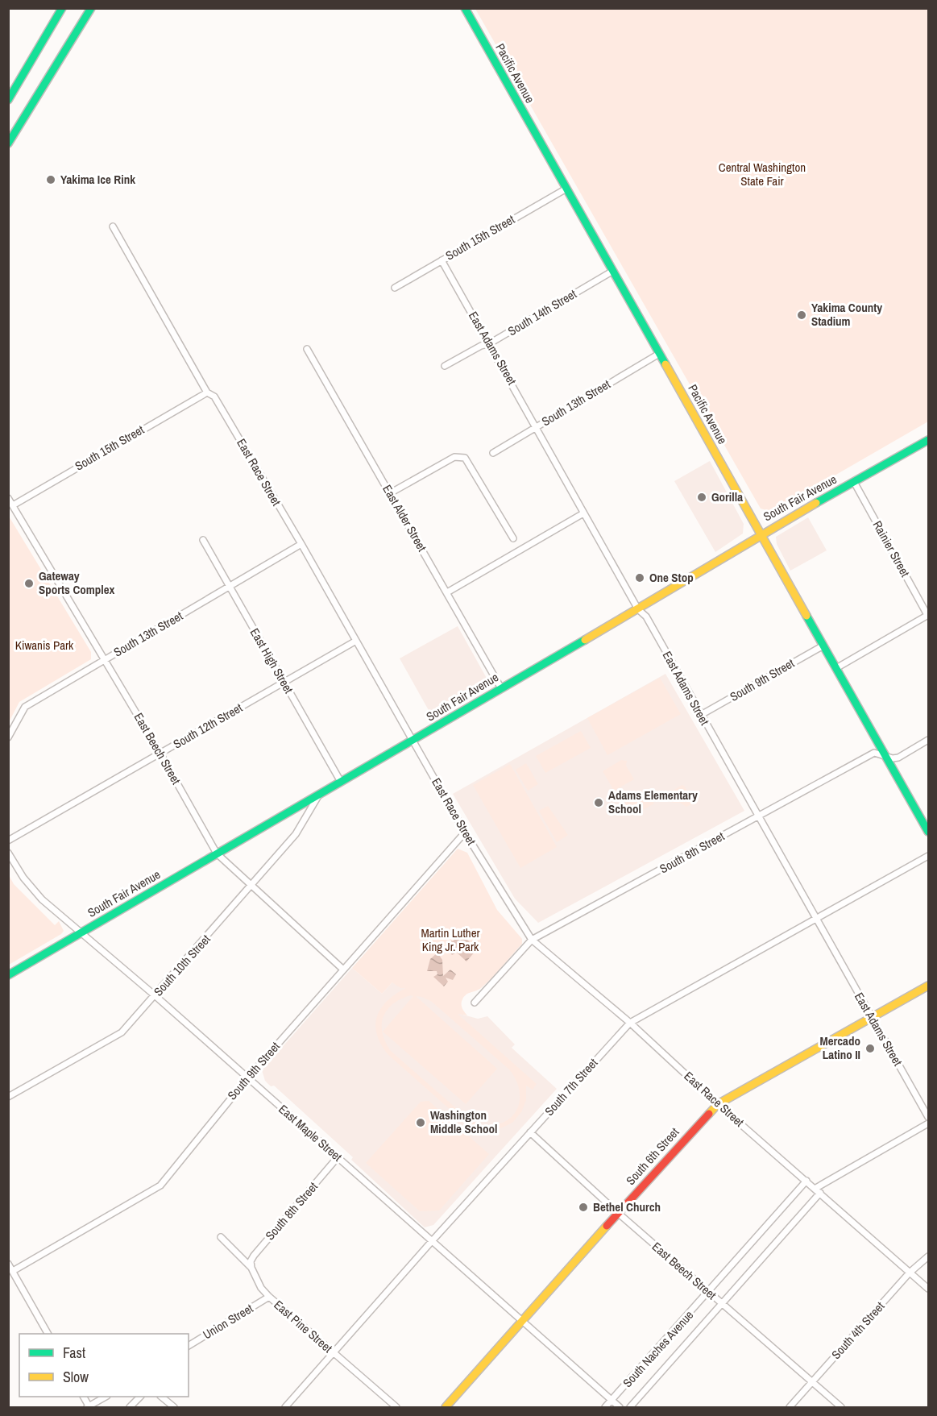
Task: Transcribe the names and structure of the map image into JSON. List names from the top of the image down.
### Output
{
  "streets": {
    "main road": ["Pacific Avenue", "South Fair Avenue", "South 6th Street"],
    "street": [
      "South 15th Street",
      "South 14th Street",
      "East Adams Street",
      "South 13th Street",
      "East Race Street",
      "East Alder Street",
      "Rainier Street",
      "East High Street",
      "South 9th Street",
      "South 12th Street",
      "East Beech Street",
      "South 8th Street",
      "South 10th Street",
      "South 7th Street",
      "East Maple Street",
      "Union Street",
      "East Pine Street",
      "South 4th Street",
      "South Naches Avenue"
    ]
  },
  "crossings": [
    ["Pacific Avenue", "South 15th Street"],
    ["Pacific Avenue", "South 14th Street"],
    ["Pacific Avenue", "South 13th Street"],
    ["Pacific Avenue", "South Fair Avenue"],
    ["Pacific Avenue", "South 9th Street"],
    ["Pacific Avenue", "South 8th Street"],
    ["South 15th Street", "East Adams Street"],
    ["South 15th Street", "East Race Street"],
    ["South 15th Street", "East Beech Street"],
    ["South 14th Street", "East Adams Street"],
    ["East Adams Street", "South 13th Street"],
    ["East Adams Street", "South Fair Avenue"],
    ["East Adams Street", "South 9th Street"],
    ["East Adams Street", "South 8th Street"],
    ["East Adams Street", "South 7th Street"],
    ["East Adams Street", "South 6th Street"],
    ["South 13th Street", "East Race Street"],
    ["South 13th Street", "East High Street"],
    ["South 13th Street", "East Beech Street"],
    ["East Race Street", "South Fair Avenue"],
    ["East Race Street", "South 9th Street"],
    ["East Race Street", "South 12th Street"],
    ["East Race Street", "South 8th Street"],
    ["East Race Street", "South 7th Street"],
    ["East Race Street", "South 6th Street"],
    ["East Race Street", "South 4th Street"],
    ["East Race Street", "South Naches Avenue"],
    ["South Fair Avenue", "East Alder Street"],
    ["South Fair Avenue", "Rainier Street"],
    ["South Fair Avenue", "East High Street"],
    ["South Fair Avenue", "East Beech Street"],
    ["South Fair Avenue", "South 10th Street"],
    ["South Fair Avenue", "East Maple Street"],
    ["East High Street", "South 12th Street"],
    ["South 9th Street", "East Beech Street"],
    ["South 9th Street", "East Maple Street"],
    ["South 12th Street", "East Beech Street"],
    ["East Beech Street", "South 10th Street"],
    ["East Beech Street", "South 7th Street"],
    ["East Beech Street", "South 6th Street"],
    ["East Beech Street", "South 4th Street"],
    ["East Beech Street", "South Naches Avenue"],
    ["South 8th Street", "East Maple Street"],
    ["South 8th Street", "East Pine Street"],
    ["South 10th Street", "East Maple Street"],
    ["South 7th Street", "East Maple Street"],
    ["South 7th Street", "East Pine Street"],
    ["East Maple Street", "South 6th Street"],
    ["East Maple Street", "South Naches Avenue"],
    ["Union Street", "East Pine Street"]
  ],
  "parks": ["Central Washington State Fair", "Kiwanis Park", "Martin Luther King Jr. Park"],
  "places": [
    "Yakima Ice Rink",
    "Yakima County Stadium",
    "Gorilla",
    "One Stop",
    "Gateway Sports Complex",
    "Adams Elementary School",
    "Mercado Latino II",
    "Washington Middle School",
    "Bethel Church"
  ],
  "legend": ["Fast", "Slow"]
}
